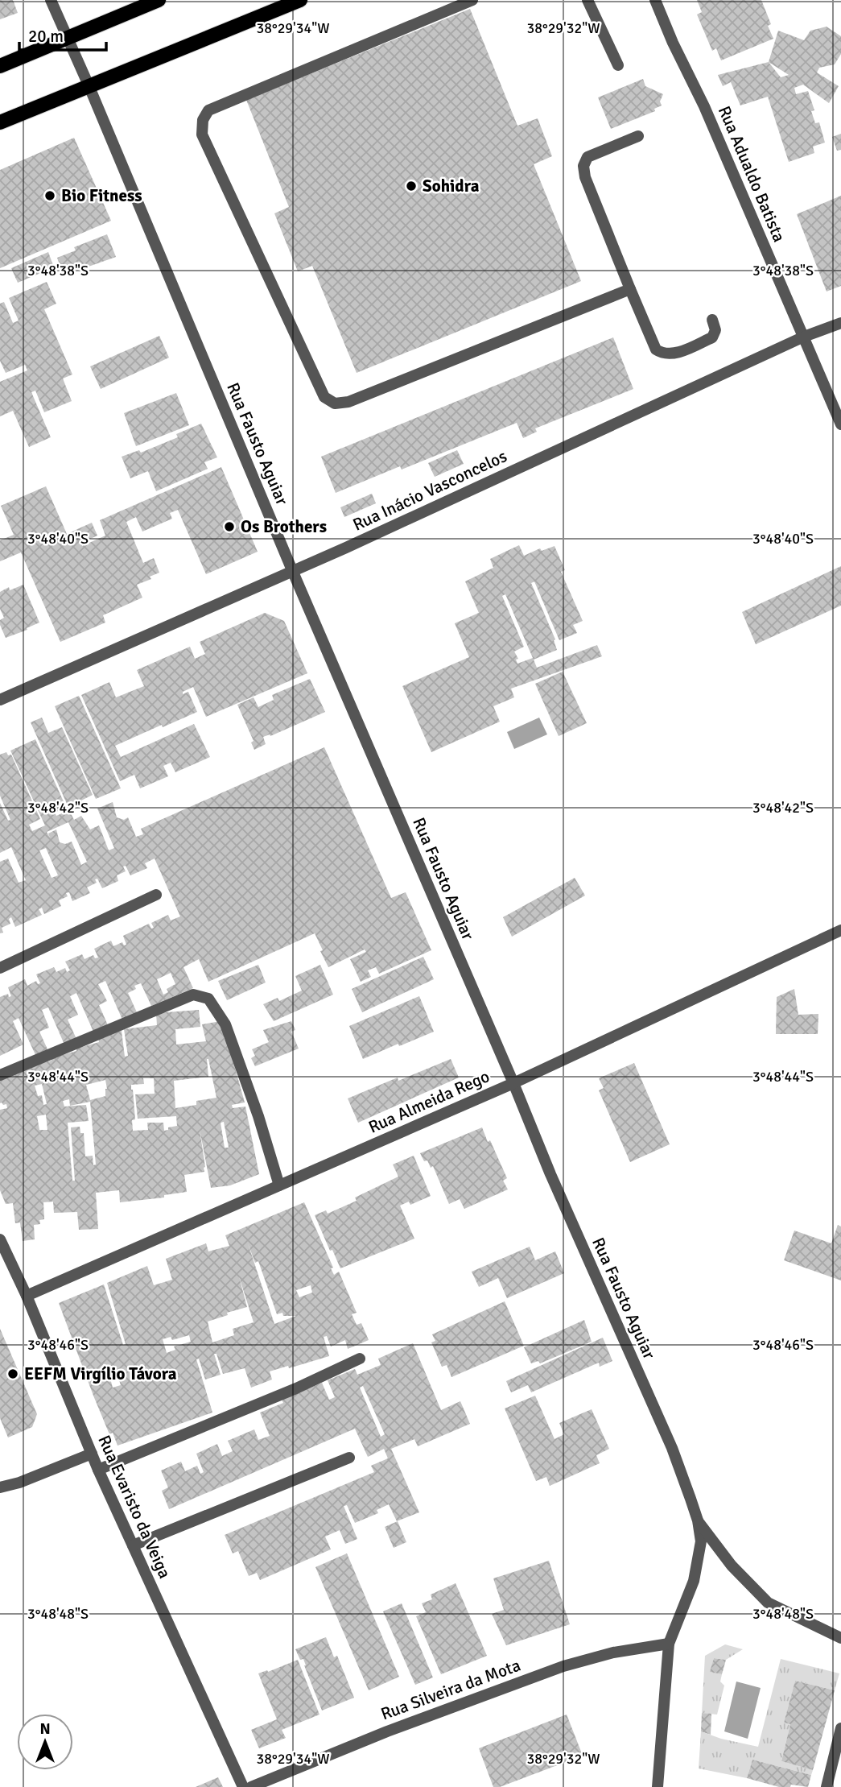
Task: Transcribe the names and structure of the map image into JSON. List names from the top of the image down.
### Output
{
  "streets": {
    "street": [
      "Rua Adualdo Batista",
      "Rua Fausto Aguiar",
      "Rua Inácio Vasconcelos",
      "Rua Almeida Rego",
      "Rua Evaristo da Veiga",
      "Rua Silveira da Mota"
    ]
  },
  "crossings": [
    ["Rua Adualdo Batista", "Rua Inácio Vasconcelos"],
    ["Rua Fausto Aguiar", "Rua Inácio Vasconcelos"],
    ["Rua Fausto Aguiar", "Rua Almeida Rego"],
    ["Rua Fausto Aguiar", "Rua Silveira da Mota"],
    ["Rua Almeida Rego", "Rua Evaristo da Veiga"]
  ],
  "places": [
    "Sohidra",
    "Bio Fitness",
    "Os Brothers",
    "EEFM Virgílio Távora"
  ],
  "scale_bar": "20 m",
  "north": "top",
  "coordinates": [
    "38°29'34\"W",
    "38°29'32\"W",
    "3°48'38\"S",
    "3°48'40\"S",
    "3°48'42\"S",
    "3°48'44\"S",
    "3°48'46\"S",
    "3°48'48\"S"
  ]
}
